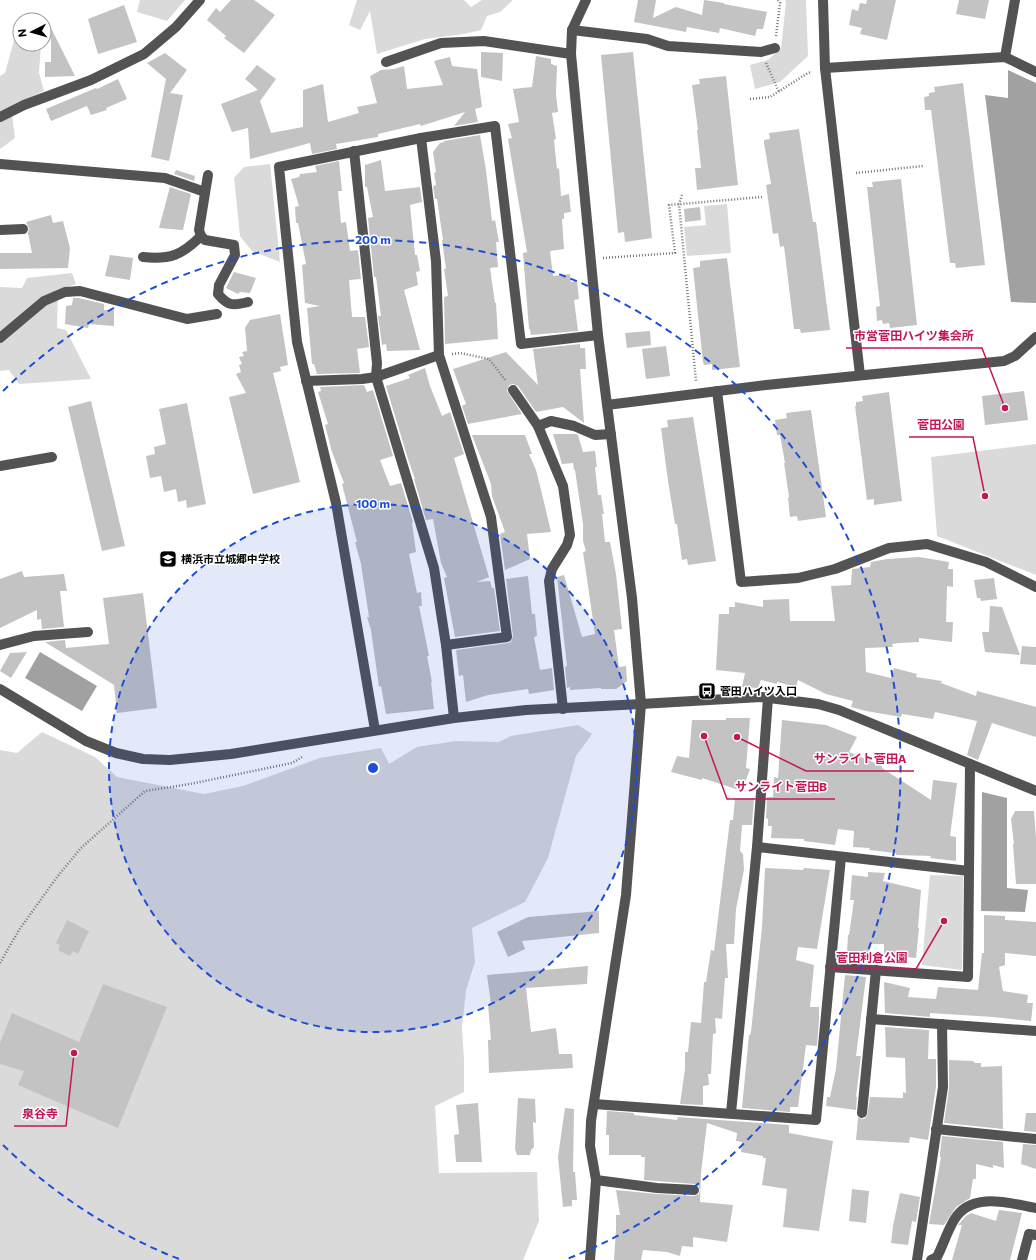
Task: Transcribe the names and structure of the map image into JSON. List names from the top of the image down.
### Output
{
  "places": {
    "other": [
      "市営菅田ハイツ集会所",
      "菅田公園",
      "サンライト菅田B",
      "サンライト菅田A",
      "菅田利倉公園",
      "泉谷寺"
    ],
    "school or university": ["横浜市立城郷中学校"],
    "bus stop": ["菅田ハイツ入口"]
  },
  "north": "left",
  "rings": ["200 m", "100 m"]
}
